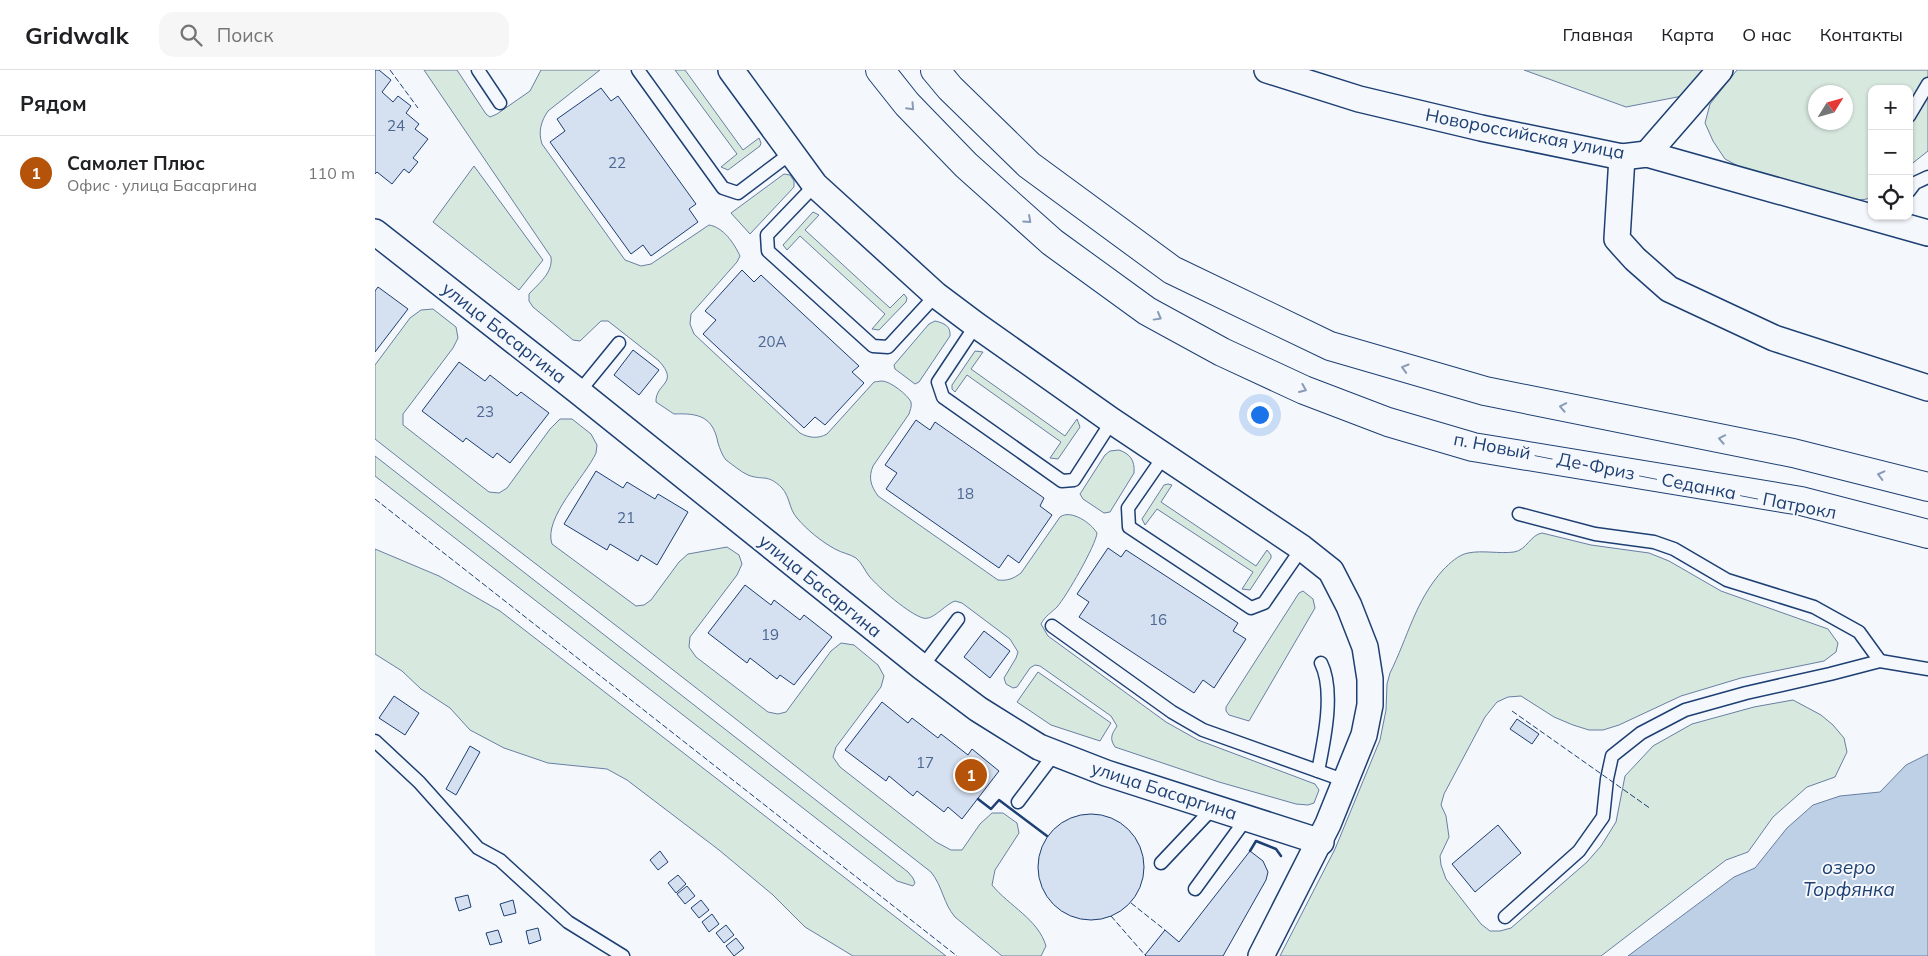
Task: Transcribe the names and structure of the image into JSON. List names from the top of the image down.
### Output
{
  "streets": {
    "highway": ["п. Новый — Де-Фриз — Седанка — Патрокл"],
    "street": ["Новороссийская улица", "улица Басаргина"]
  },
  "water": ["озеро Торфянка"],
  "house_numbers": [
    "24",
    "22",
    "20А",
    "23",
    "18",
    "21",
    "16",
    "19",
    "17"
  ],
  "north": "top right",
  "page": {
    "header": "Gridwalk",
    "search": "Поиск",
    "nav": [
      "Главная",
      "Карта",
      "О нас",
      "Контакты"
    ],
    "heading": "Рядом",
    "map_buttons": ["+", "−"],
    "list": [
      {
        "mark": "1",
        "name": "Самолет Плюс",
        "note": "Офис · улица Басаргина",
        "value": "110 m"
      }
    ],
    "pins": "1"
  }
}
